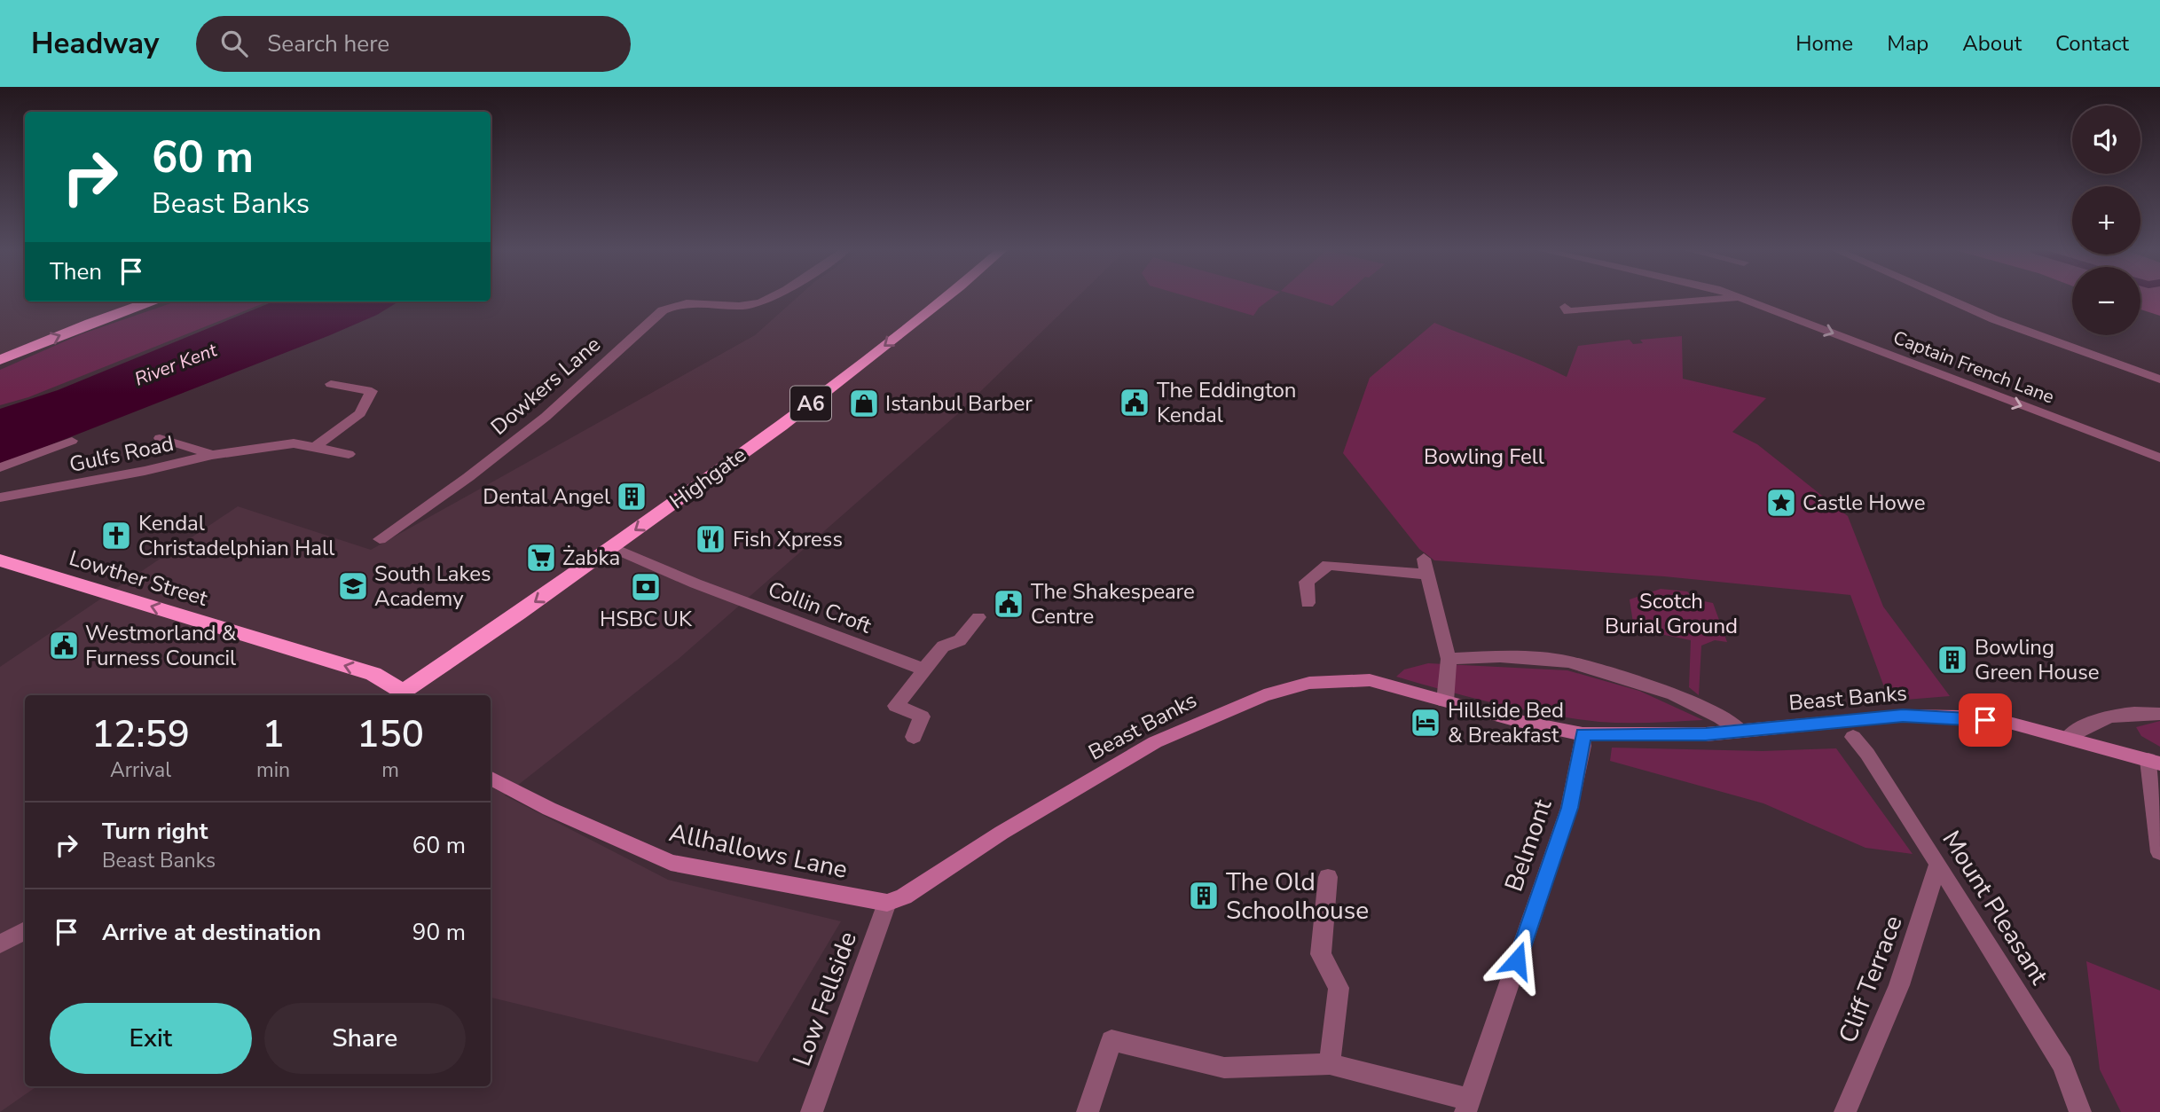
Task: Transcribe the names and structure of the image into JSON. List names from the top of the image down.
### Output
{
  "streets": {
    "highway": ["A6", "Highgate", "Lowther Street"],
    "street": [
      "Captain French Lane",
      "Dowkers Lane",
      "Gulfs Road",
      "Collin Croft",
      "Beast Banks",
      "Belmont",
      "Allhallows Lane",
      "Mount Pleasant",
      "Cliff Terrace",
      "Low Fellside"
    ]
  },
  "crossings": [
    ["Highgate", "Lowther Street"],
    ["Highgate", "Collin Croft"],
    ["Beast Banks", "Belmont"],
    ["Beast Banks", "Allhallows Lane"],
    ["Beast Banks", "Low Fellside"],
    ["Allhallows Lane", "Low Fellside"],
    ["Mount Pleasant", "Cliff Terrace"]
  ],
  "one_way": ["Highgate", "Lowther Street"],
  "water": ["River Kent"],
  "parks": ["Bowling Fell", "Scotch Burial Ground"],
  "places": {
    "public building": ["The Eddington Kendal", "The Shakespeare Centre", "Westmorland & Furness Council"],
    "shop": ["Istanbul Barber"],
    "building": ["Dental Angel", "Bowling Green House", "The Old Schoolhouse"],
    "place": ["Castle Howe"],
    "church": ["Kendal Christadelphian Hall"],
    "restaurant": ["Fish Xpress"],
    "supermarket": ["Żabka"],
    "school or university": ["South Lakes Academy"],
    "bank": ["HSBC UK"],
    "hotel": ["Hillside Bed & Breakfast"]
  },
  "page": {
    "header": "Headway",
    "search": "Search here",
    "nav": [
      "Home",
      "Map",
      "About",
      "Contact"
    ],
    "map_buttons": ["+", "−"],
    "turn": ["60 m", "Beast Banks"],
    "then": "Then",
    "eta": [
      "12:59",
      "Arrival",
      "1",
      "min",
      "150",
      "m"
    ],
    "list": [
      {
        "name": "Turn right",
        "note": "Beast Banks",
        "value": "60 m"
      },
      {
        "name": "Arrive at destination",
        "value": "90 m"
      }
    ],
    "buttons": ["Exit", "Share"]
  }
}
